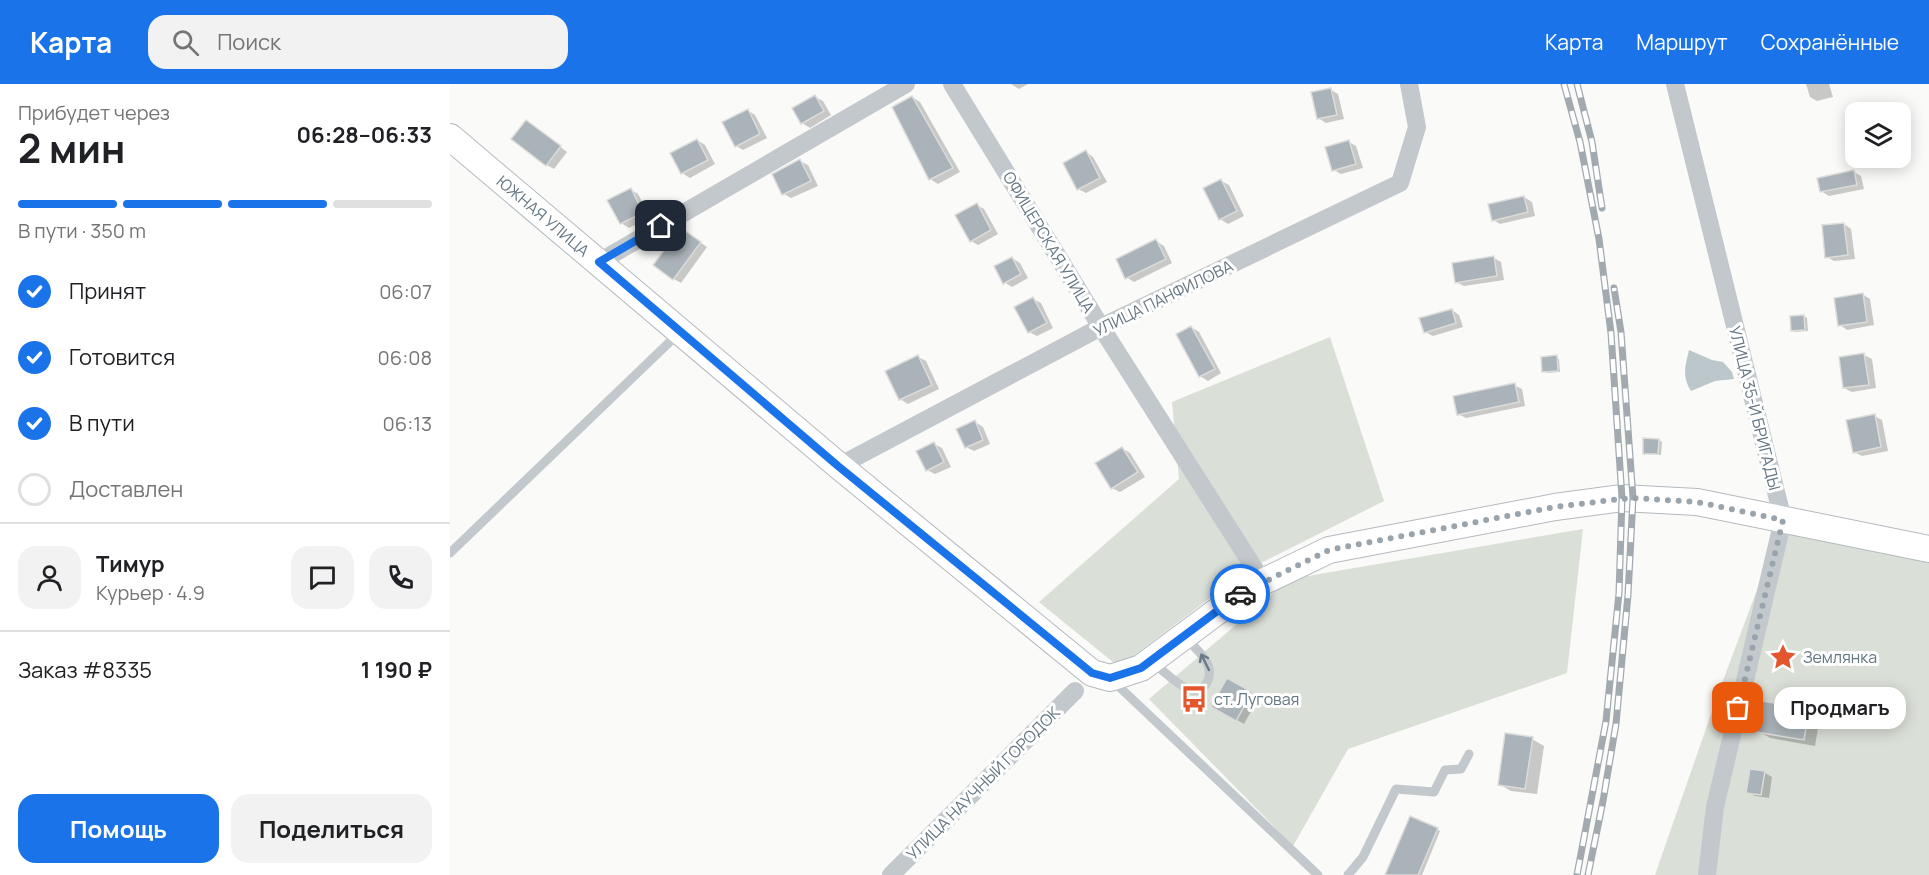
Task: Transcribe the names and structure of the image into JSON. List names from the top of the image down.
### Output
{
  "streets": {
    "street": [
      "ЮЖНАЯ УЛИЦА",
      "ОФИЦЕРСКАЯ УЛИЦА",
      "УЛИЦА ПАНФИЛОВА",
      "УЛИЦА 35-Й БРИГАДЫ",
      "УЛИЦА НАУЧНЫЙ ГОРОДОК"
    ]
  },
  "crossings": [
    ["ЮЖНАЯ УЛИЦА", "УЛИЦА ПАНФИЛОВА"],
    ["ОФИЦЕРСКАЯ УЛИЦА", "УЛИЦА ПАНФИЛОВА"]
  ],
  "places": {
    "place": ["Землянка"],
    "bus stop": ["ст. Луговая"],
    "other": ["Продмагъ"]
  },
  "page": {
    "header": "Карта",
    "search": "Поиск",
    "nav": ["Карта", "Маршрут", "Сохранённые"],
    "heading": ["2 мин", "Прибудет через", "06:28–06:33"],
    "panel": [
      "Тимур",
      "Курьер · 4.9",
      "Заказ #8335",
      "1 190 ₽"
    ],
    "bar": "В пути · 350 m",
    "list": [
      ["Принят", "06:07"],
      ["Готовится", "06:08"],
      ["В пути", "06:13"],
      "Доставлен"
    ],
    "bubble": "Продмагъ",
    "buttons": ["Помощь", "Поделиться"]
  }
}
